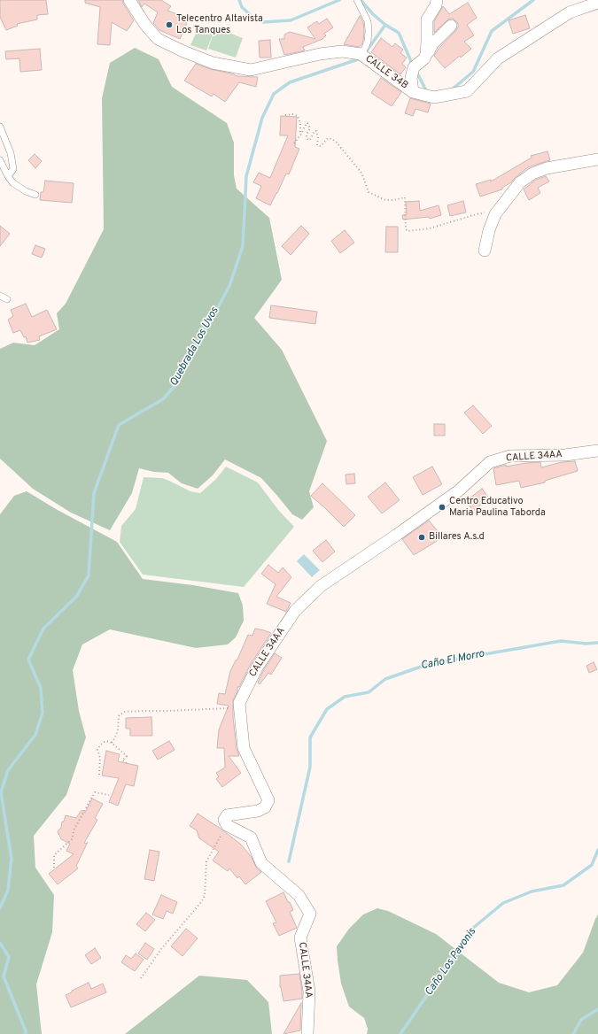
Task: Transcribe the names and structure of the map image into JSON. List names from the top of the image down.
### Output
{
  "streets": {
    "street": ["CALLE 34B", "CALLE 34AA"]
  },
  "water": ["Quebrada Los Uvos", "Caño El Morro", "Caño Los Pavonis"],
  "places": ["Telecentro Altavista Los Tanques", "Centro Educativo Maria Paulina Taborda", "Billares A.s.d"]
}
